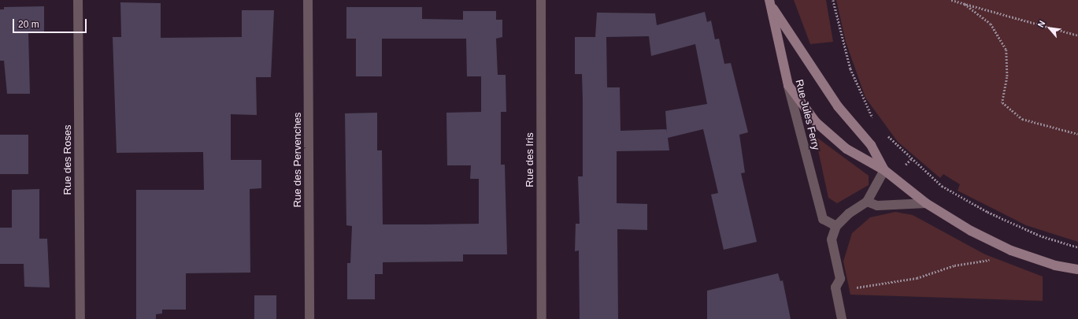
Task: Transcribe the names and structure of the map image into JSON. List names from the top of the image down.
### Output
{
  "streets": {
    "street": [
      "Rue Jules Ferry",
      "Rue des Roses",
      "Rue des Pervenches",
      "Rue des Iris"
    ]
  },
  "scale_bar": "20 m",
  "north": "top left"
}
